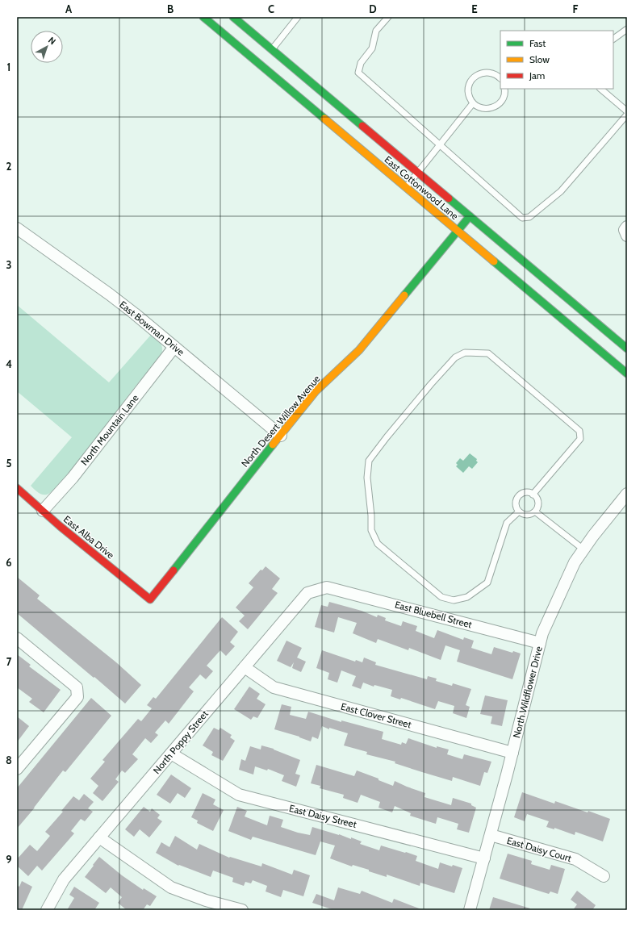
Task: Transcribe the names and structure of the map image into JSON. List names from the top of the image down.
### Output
{
  "streets": {
    "main road": ["East Cottonwood Lane", "North Desert Willow Avenue", "East Alba Drive"],
    "street": [
      "East Bowman Drive",
      "North Mountain Lane",
      "East Bluebell Street",
      "North Wildflower Drive",
      "East Clover Street",
      "North Poppy Street",
      "East Daisy Street",
      "East Daisy Court"
    ]
  },
  "crossings": [
    ["East Cottonwood Lane", "North Desert Willow Avenue"],
    ["East Bowman Drive", "North Desert Willow Avenue"],
    ["East Bowman Drive", "North Mountain Lane"],
    ["North Desert Willow Avenue", "East Alba Drive"],
    ["North Mountain Lane", "East Alba Drive"],
    ["East Bluebell Street", "North Wildflower Drive"],
    ["East Bluebell Street", "North Poppy Street"],
    ["North Wildflower Drive", "East Clover Street"],
    ["North Wildflower Drive", "East Daisy Street"],
    ["North Wildflower Drive", "East Daisy Court"],
    ["East Clover Street", "North Poppy Street"],
    ["North Poppy Street", "East Daisy Street"]
  ],
  "legend": ["Fast", "Slow", "Jam"],
  "north": "top right",
  "grid": {
    "columns": [
      "A",
      "B",
      "C",
      "D",
      "E",
      "F"
    ],
    "rows": [
      "1",
      "2",
      "3",
      "4",
      "5",
      "6",
      "7",
      "8",
      "9"
    ]
  }
}
